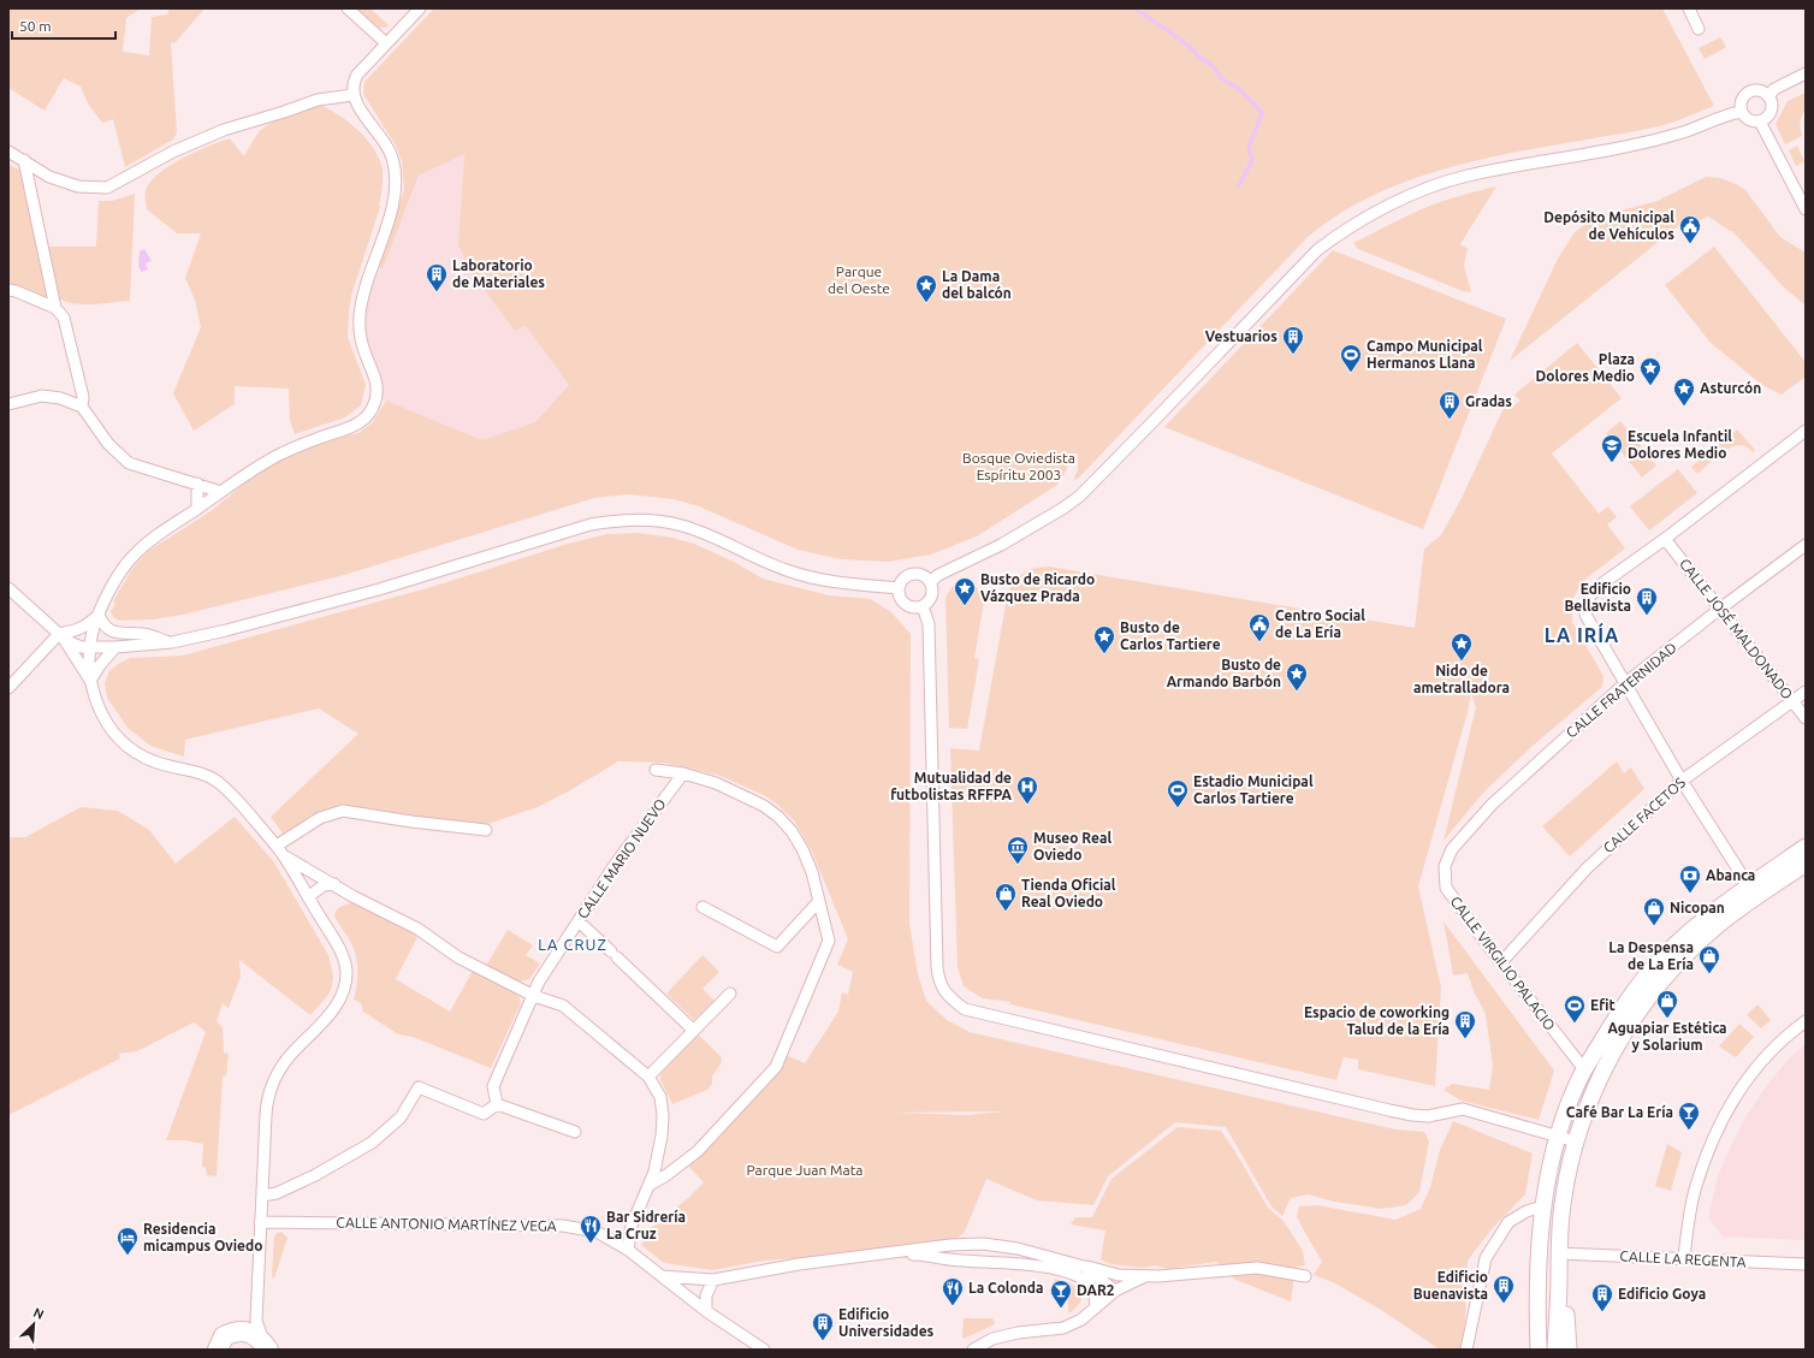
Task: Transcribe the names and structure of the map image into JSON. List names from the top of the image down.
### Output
{
  "streets": {
    "street": [
      "CALLE JOSÉ MALDONADO",
      "CALLE FRATERNIDAD",
      "CALLE FACETOS",
      "CALLE MARIO NUEVO",
      "CALLE VIRGILIO PALACIO",
      "CALLE ANTONIO MARTÍNEZ VEGA",
      "CALLE LA REGENTA"
    ]
  },
  "crossings": [
    ["CALLE JOSÉ MALDONADO", "CALLE FRATERNIDAD"],
    ["CALLE JOSÉ MALDONADO", "CALLE FACETOS"],
    ["CALLE FRATERNIDAD", "CALLE VIRGILIO PALACIO"],
    ["CALLE FACETOS", "CALLE VIRGILIO PALACIO"]
  ],
  "districts": ["LA IRÍA", "LA CRUZ"],
  "parks": ["Parque del Oeste", "Bosque Oviedista Espíritu 2003", "Parque Juan Mata"],
  "places": {
    "public building": ["Depósito Municipal de Vehículos", "Centro Social de La Ería"],
    "building": [
      "Laboratorio de Materiales",
      "Vestuarios",
      "Gradas",
      "Edificio Bellavista",
      "Espacio de coworking Talud de la Ería",
      "Edificio Buenavista",
      "Edificio Goya",
      "Edificio Universidades"
    ],
    "place": [
      "La Dama del balcón",
      "Plaza Dolores Medio",
      "Asturcón",
      "Busto de Ricardo Vázquez Prada",
      "Busto de Carlos Tartiere",
      "Nido de ametralladora",
      "Busto de Armando Barbón"
    ],
    "sports": ["Campo Municipal Hermanos Llana", "Estadio Municipal Carlos Tartiere", "Efit"],
    "school or university": ["Escuela Infantil Dolores Medio"],
    "hospital": ["Mutualidad de futbolistas RFFPA"],
    "museum": ["Museo Real Oviedo"],
    "bank": ["Abanca"],
    "shop": [
      "Tienda Oficial Real Oviedo",
      "Nicopan",
      "La Despensa de La Ería",
      "Aguapiar Estética y Solarium"
    ],
    "bar": ["Café Bar La Ería", "DAR2"],
    "restaurant": ["Bar Sidrería La Cruz", "La Colonda"],
    "hotel": ["Residencia micampus Oviedo"]
  },
  "scale_bar": "50 m",
  "north": "top right"
}
